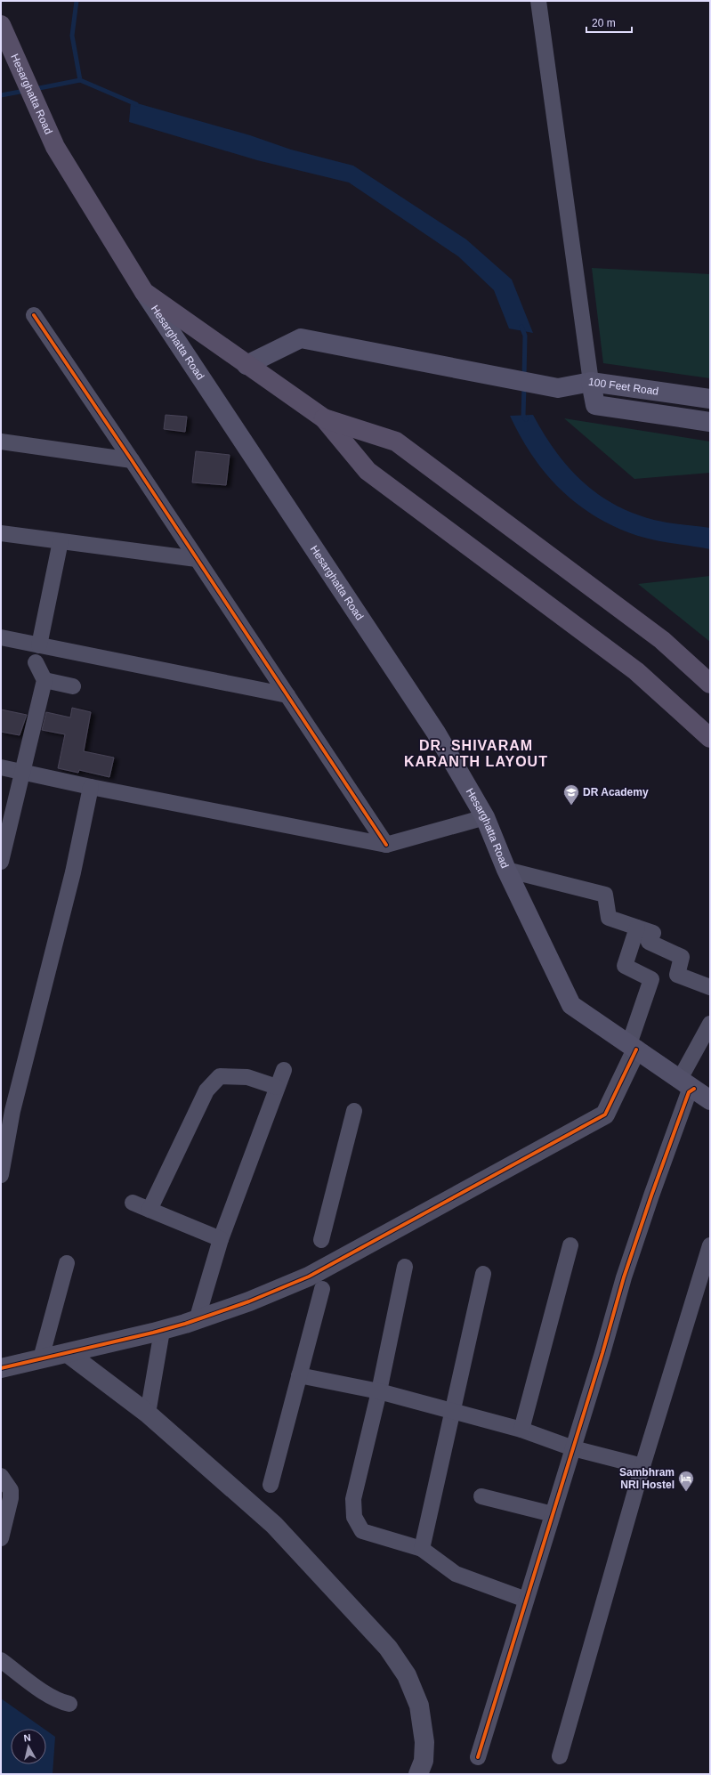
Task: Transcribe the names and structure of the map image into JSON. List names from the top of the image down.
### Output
{
  "streets": {
    "main road": ["Hesarghatta Road", "100 Feet Road"]
  },
  "districts": ["DR. SHIVARAM KARANTH LAYOUT"],
  "places": {
    "school or university": ["DR Academy"],
    "hotel": ["Sambhram NRI Hostel"]
  },
  "scale_bar": "20 m",
  "north": "top"
}
